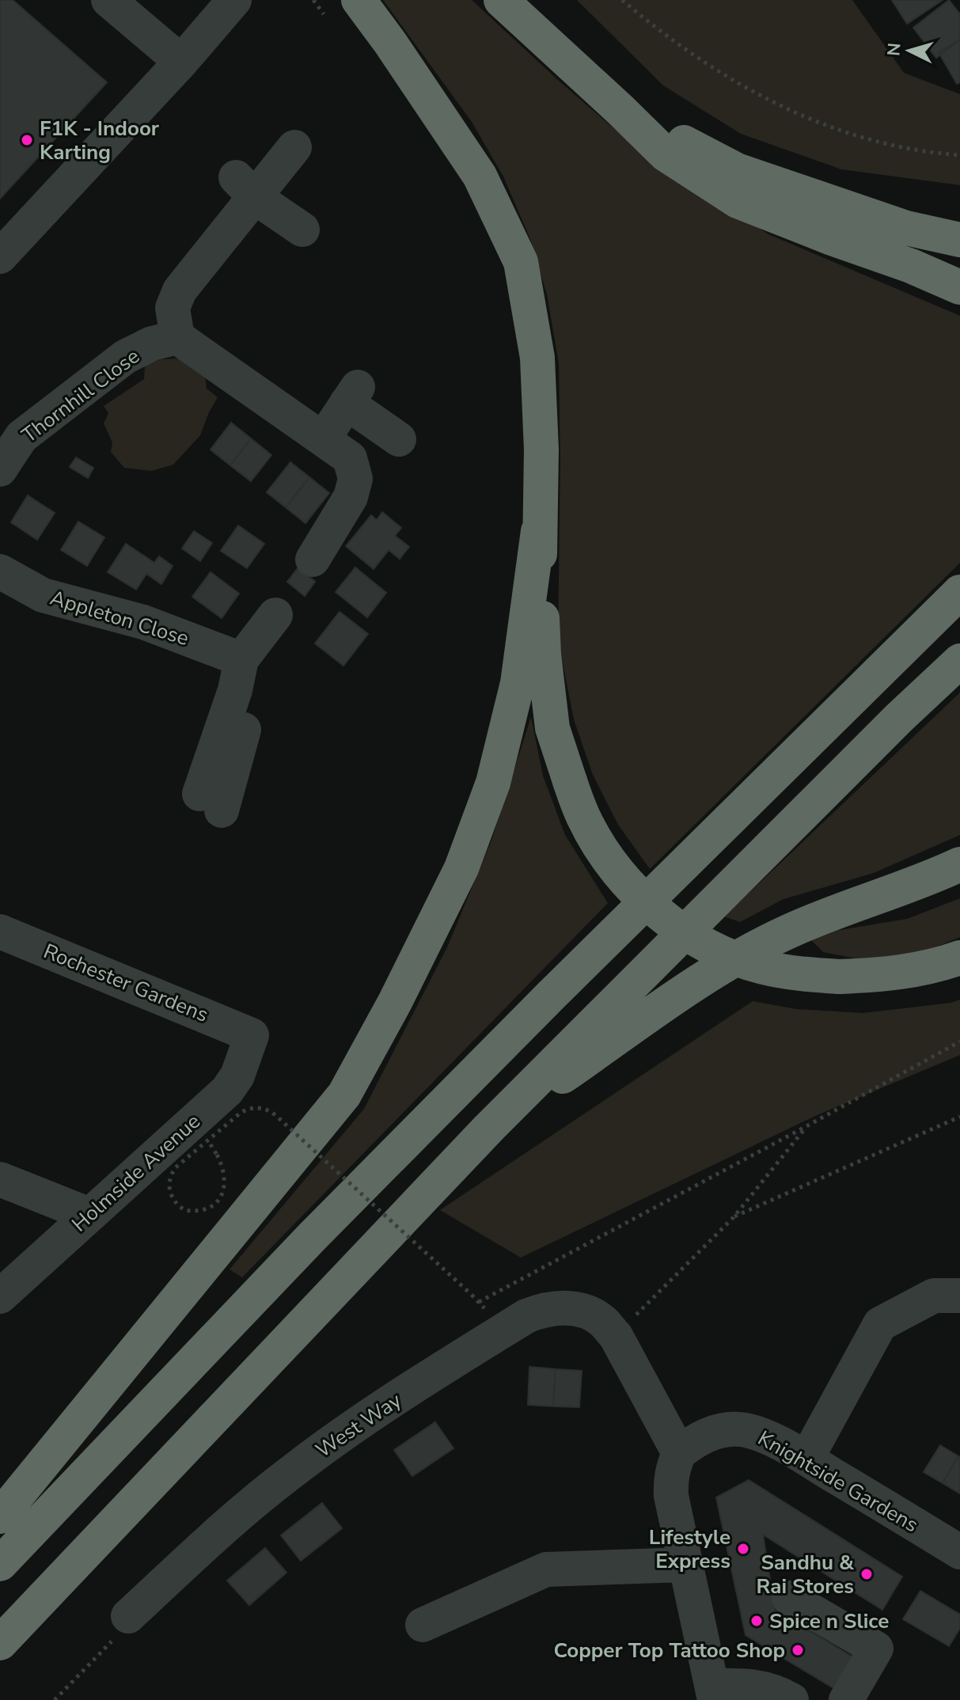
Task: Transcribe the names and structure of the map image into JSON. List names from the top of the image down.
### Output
{
  "streets": {
    "street": [
      "Thornhill Close",
      "Appleton Close",
      "Rochester Gardens",
      "Holmside Avenue",
      "West Way",
      "Knightside Gardens"
    ]
  },
  "crossings": [
    ["Rochester Gardens", "Holmside Avenue"],
    ["West Way", "Knightside Gardens"]
  ],
  "places": [
    "F1K - Indoor Karting",
    "Lifestyle Express",
    "Sandhu & Rai Stores",
    "Spice n Slice",
    "Copper Top Tattoo Shop"
  ],
  "north": "left"
}
